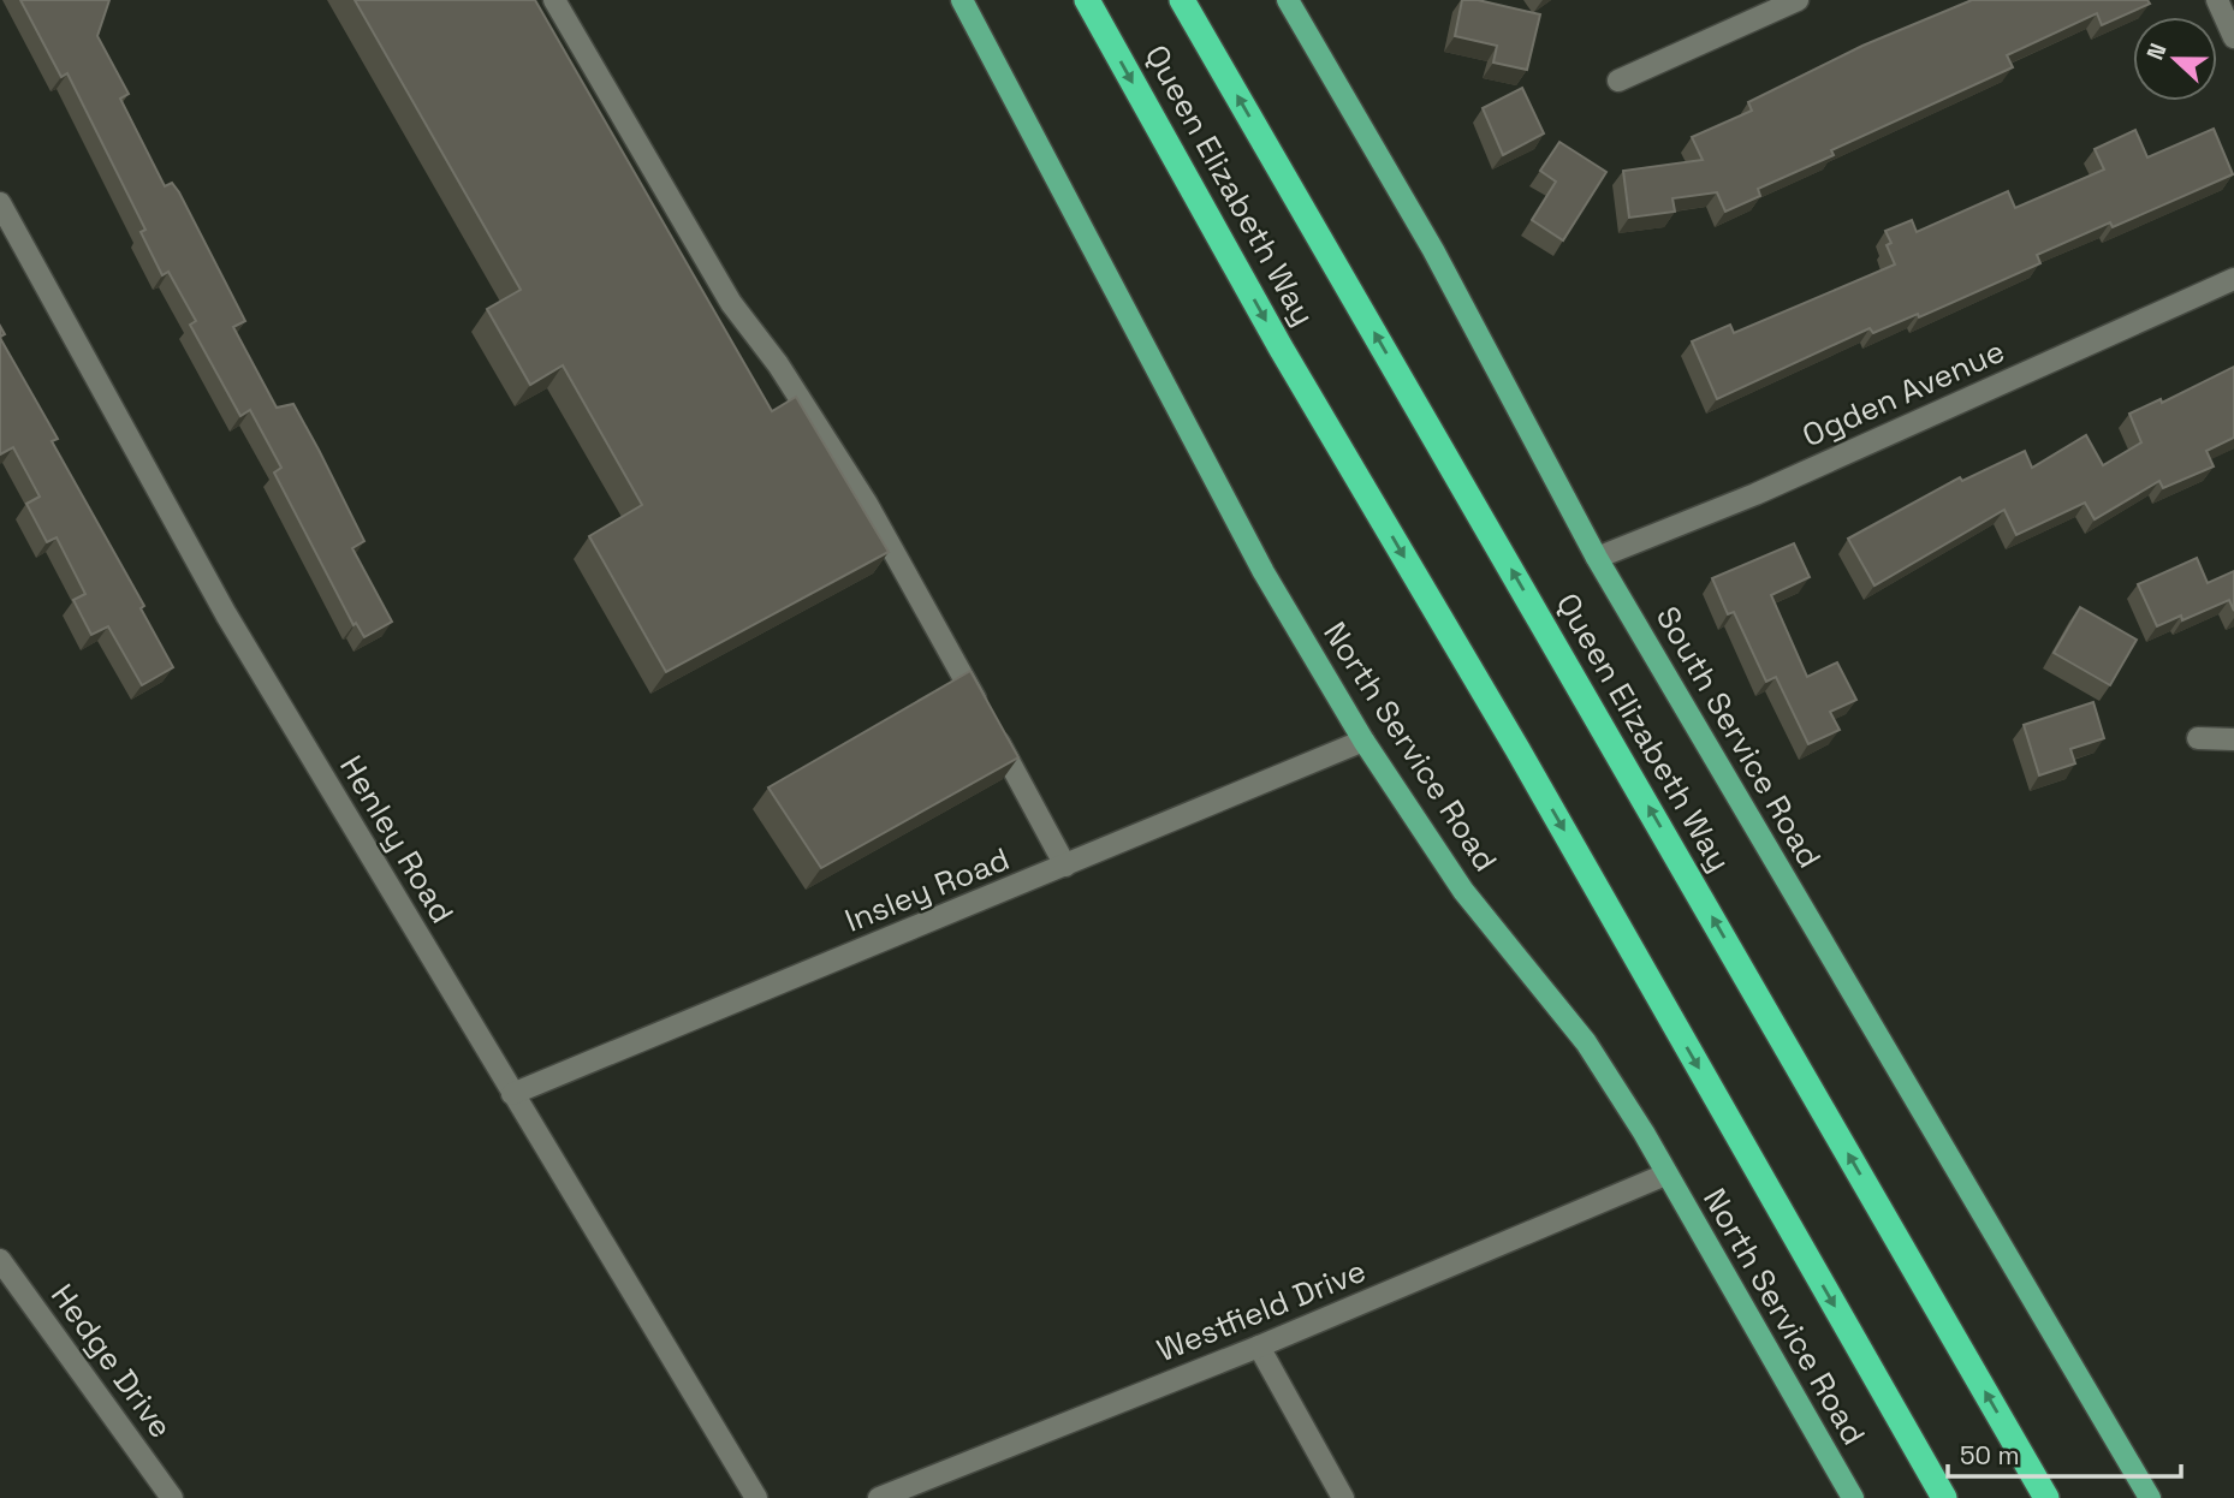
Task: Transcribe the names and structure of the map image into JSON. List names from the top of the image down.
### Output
{
  "streets": {
    "highway": ["Queen Elizabeth Way"],
    "main road": ["South Service Road", "North Service Road"],
    "street": [
      "Ogden Avenue",
      "Henley Road",
      "Insley Road",
      "Westfield Drive",
      "Hedge Drive"
    ]
  },
  "crossings": [
    ["Ogden Avenue", "South Service Road"],
    ["North Service Road", "Insley Road"],
    ["North Service Road", "Westfield Drive"],
    ["Henley Road", "Insley Road"]
  ],
  "scale_bar": "50 m",
  "north": "left"
}
